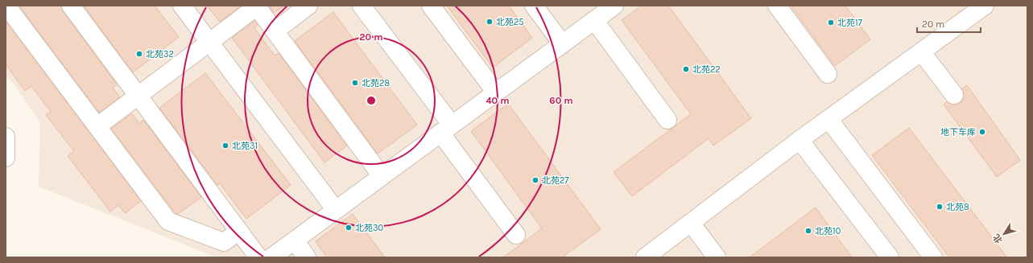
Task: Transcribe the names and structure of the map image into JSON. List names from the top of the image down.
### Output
{
  "places": [
    "北苑25",
    "北苑17",
    "北苑32",
    "北苑22",
    "北苑28",
    "地下车库",
    "北苑31",
    "北苑27",
    "北苑8",
    "北苑30",
    "北苑10"
  ],
  "scale_bar": "20 m",
  "north": "bottom left",
  "rings": ["20 m", "40 m", "60 m"]
}
